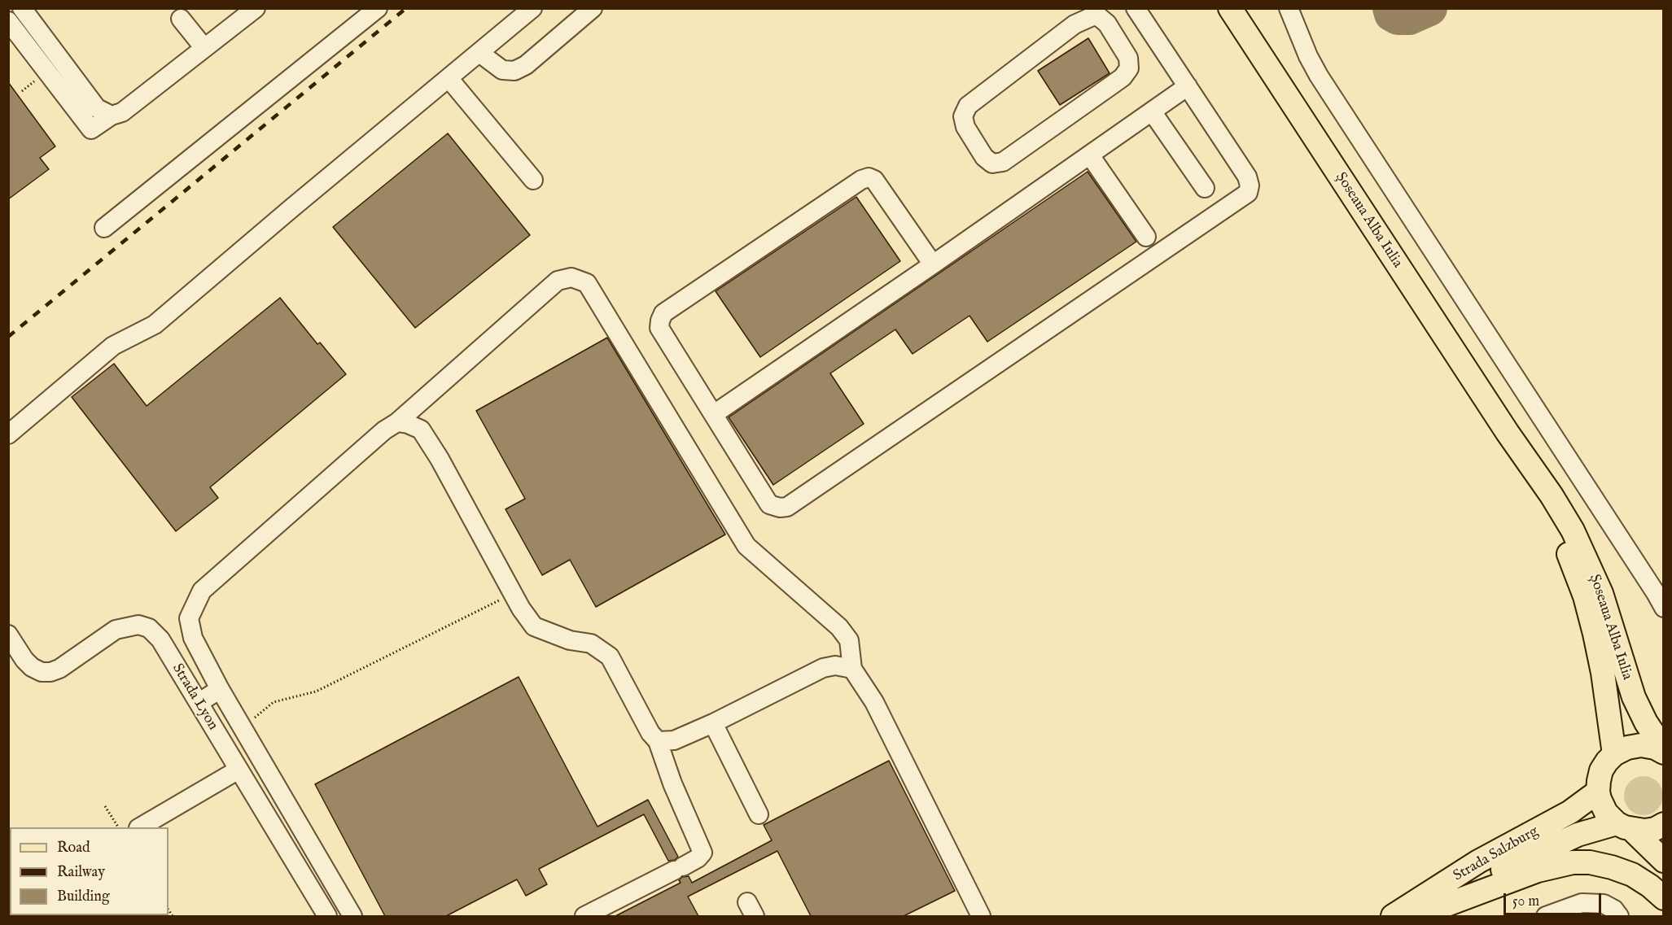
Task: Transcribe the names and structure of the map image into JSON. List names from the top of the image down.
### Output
{
  "streets": {
    "main road": ["Șoseaua Alba Iulia", "Strada Salzburg"],
    "street": ["Strada Lyon"]
  },
  "legend": ["Road", "Railway", "Building"],
  "scale_bar": "50 m"
}
